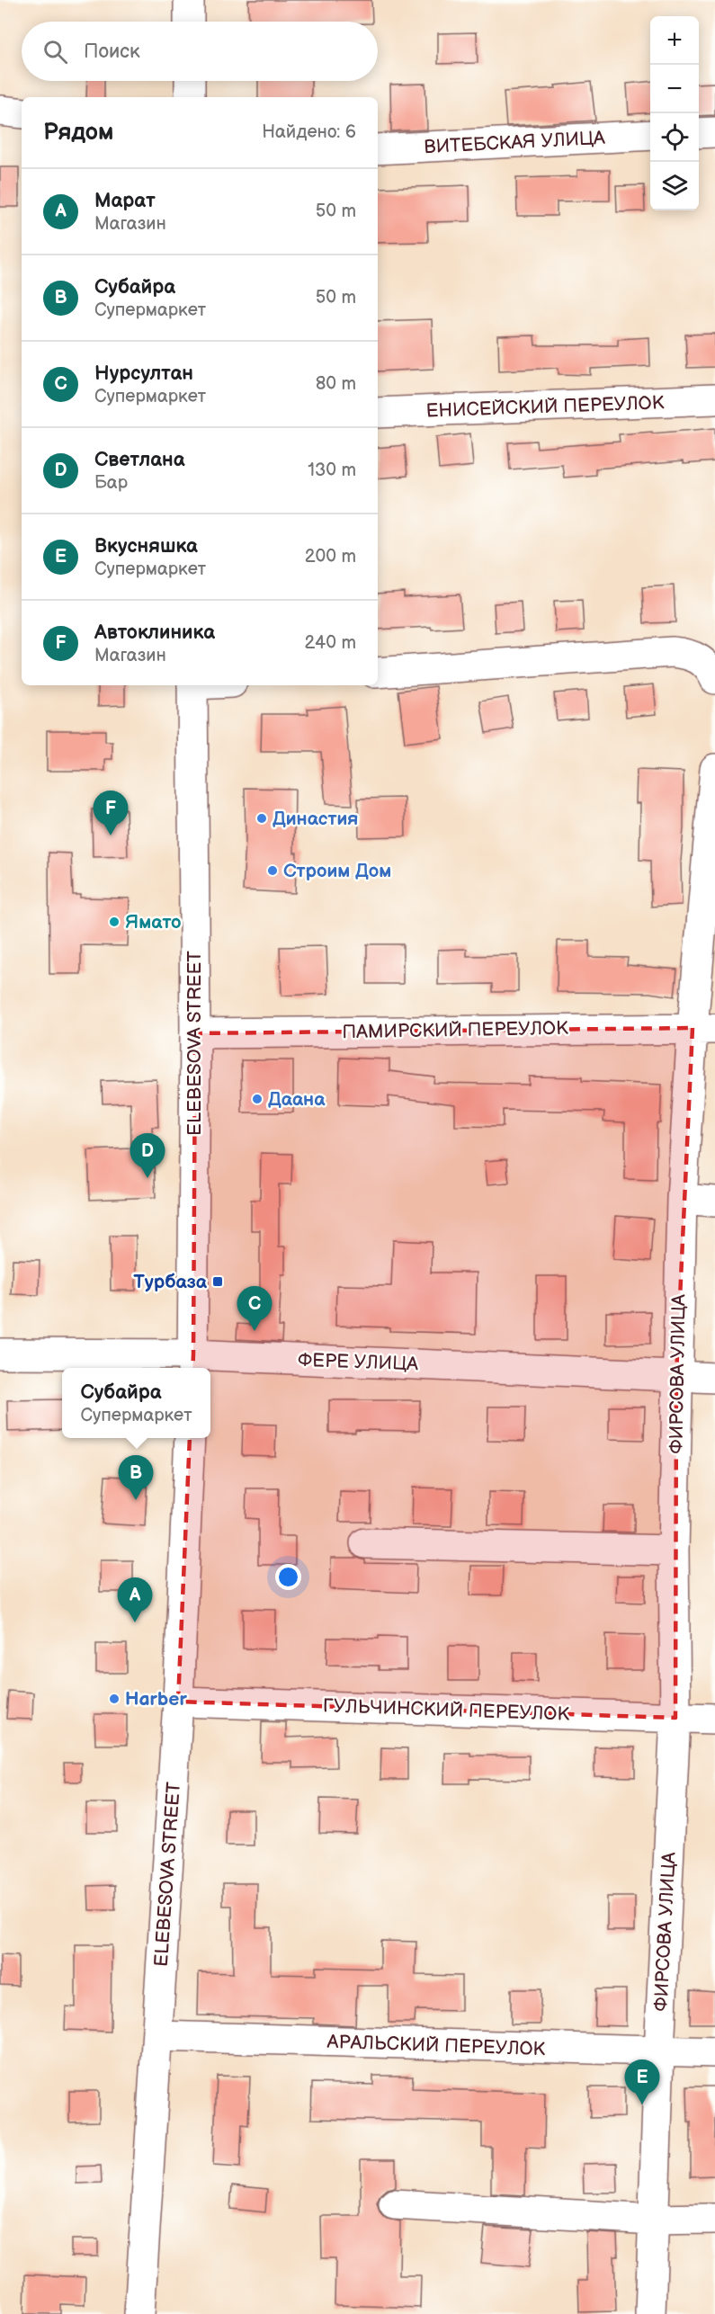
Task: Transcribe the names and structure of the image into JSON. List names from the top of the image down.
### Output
{
  "streets": {
    "street": [
      "ВИТЕБСКАЯ УЛИЦА",
      "ЕНИСЕЙСКИЙ ПЕРЕУЛОК",
      "ПАМИРСКИЙ ПЕРЕУЛОК",
      "ELEBESOVA STREET",
      "ФЕРЕ УЛИЦА",
      "ФИРСОВА УЛИЦА",
      "ГУЛЬЧИНСКИЙ ПЕРЕУЛОК",
      "АРАЛЬСКИЙ ПЕРЕУЛОК"
    ]
  },
  "crossings": [
    ["ПАМИРСКИЙ ПЕРЕУЛОК", "ELEBESOVA STREET"],
    ["ПАМИРСКИЙ ПЕРЕУЛОК", "ФИРСОВА УЛИЦА"],
    ["ELEBESOVA STREET", "ФЕРЕ УЛИЦА"],
    ["ELEBESOVA STREET", "ГУЛЬЧИНСКИЙ ПЕРЕУЛОК"],
    ["ELEBESOVA STREET", "АРАЛЬСКИЙ ПЕРЕУЛОК"],
    ["ФЕРЕ УЛИЦА", "ФИРСОВА УЛИЦА"],
    ["ФИРСОВА УЛИЦА", "ГУЛЬЧИНСКИЙ ПЕРЕУЛОК"],
    ["ФИРСОВА УЛИЦА", "АРАЛЬСКИЙ ПЕРЕУЛОК"]
  ],
  "places": {
    "other": [
      "Династия",
      "Строим Дом",
      "Ямато",
      "Даана",
      "Harber"
    ],
    "transit": ["Турбаза"]
  },
  "page": {
    "map_buttons": ["+", "−"],
    "search": "Поиск",
    "heading": ["Рядом", "Найдено: 6"],
    "list": [
      {
        "mark": "A",
        "name": "Марат",
        "note": "Магазин",
        "value": "50 m"
      },
      {
        "mark": "B",
        "name": "Субайра",
        "note": "Супермаркет",
        "value": "50 m"
      },
      {
        "mark": "C",
        "name": "Нурсултан",
        "note": "Супермаркет",
        "value": "80 m"
      },
      {
        "mark": "D",
        "name": "Светлана",
        "note": "Бар",
        "value": "130 m"
      },
      {
        "mark": "E",
        "name": "Вкусняшка",
        "note": "Супермаркет",
        "value": "200 m"
      },
      {
        "mark": "F",
        "name": "Автоклиника",
        "note": "Магазин",
        "value": "240 m"
      }
    ],
    "pins": [
      "F",
      "D",
      "C",
      "B",
      "A",
      "E"
    ],
    "popup": ["Субайра", "Супермаркет"]
  }
}
